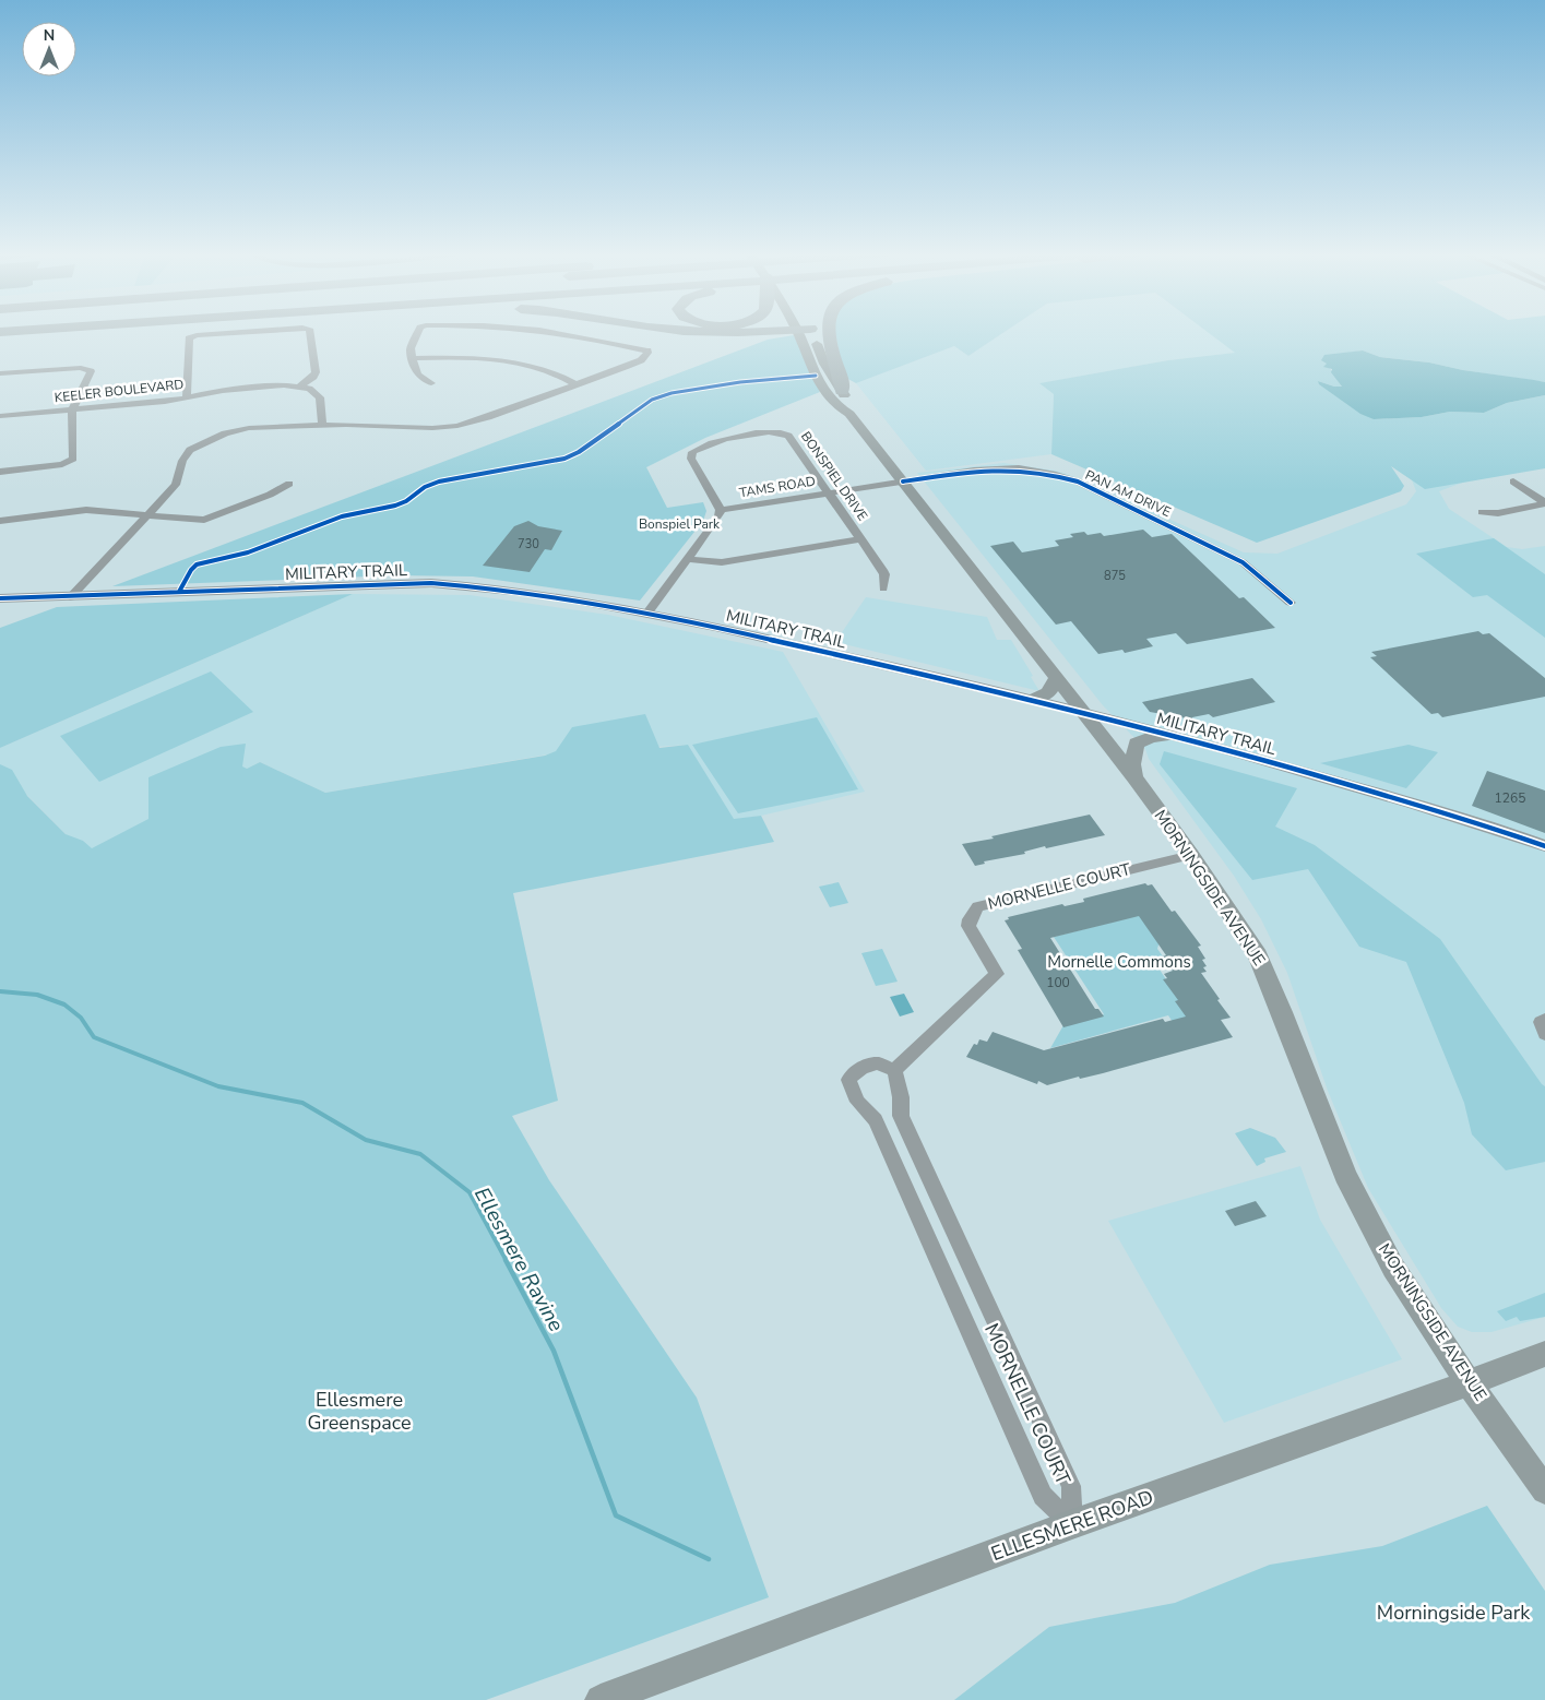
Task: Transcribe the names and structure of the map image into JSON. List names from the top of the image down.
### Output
{
  "streets": {
    "main road": ["MORNINGSIDE AVENUE", "ELLESMERE ROAD"],
    "street": [
      "KEELER BOULEVARD",
      "BONSPIEL DRIVE",
      "TAMS ROAD",
      "PAN AM DRIVE",
      "MILITARY TRAIL",
      "MORNELLE COURT"
    ]
  },
  "crossings": [
    ["BONSPIEL DRIVE", "TAMS ROAD"],
    ["TAMS ROAD", "PAN AM DRIVE"],
    ["TAMS ROAD", "MORNINGSIDE AVENUE"],
    ["PAN AM DRIVE", "MORNINGSIDE AVENUE"],
    ["MILITARY TRAIL", "MORNINGSIDE AVENUE"],
    ["MORNELLE COURT", "MORNINGSIDE AVENUE"],
    ["MORNELLE COURT", "ELLESMERE ROAD"],
    ["MORNINGSIDE AVENUE", "ELLESMERE ROAD"]
  ],
  "water": ["Ellesmere Ravine"],
  "parks": [
    "Bonspiel Park",
    "Mornelle Commons",
    "Ellesmere Greenspace",
    "Morningside Park"
  ],
  "house_numbers": [
    "730",
    "875",
    "1265",
    "100"
  ],
  "north": "top"
}
